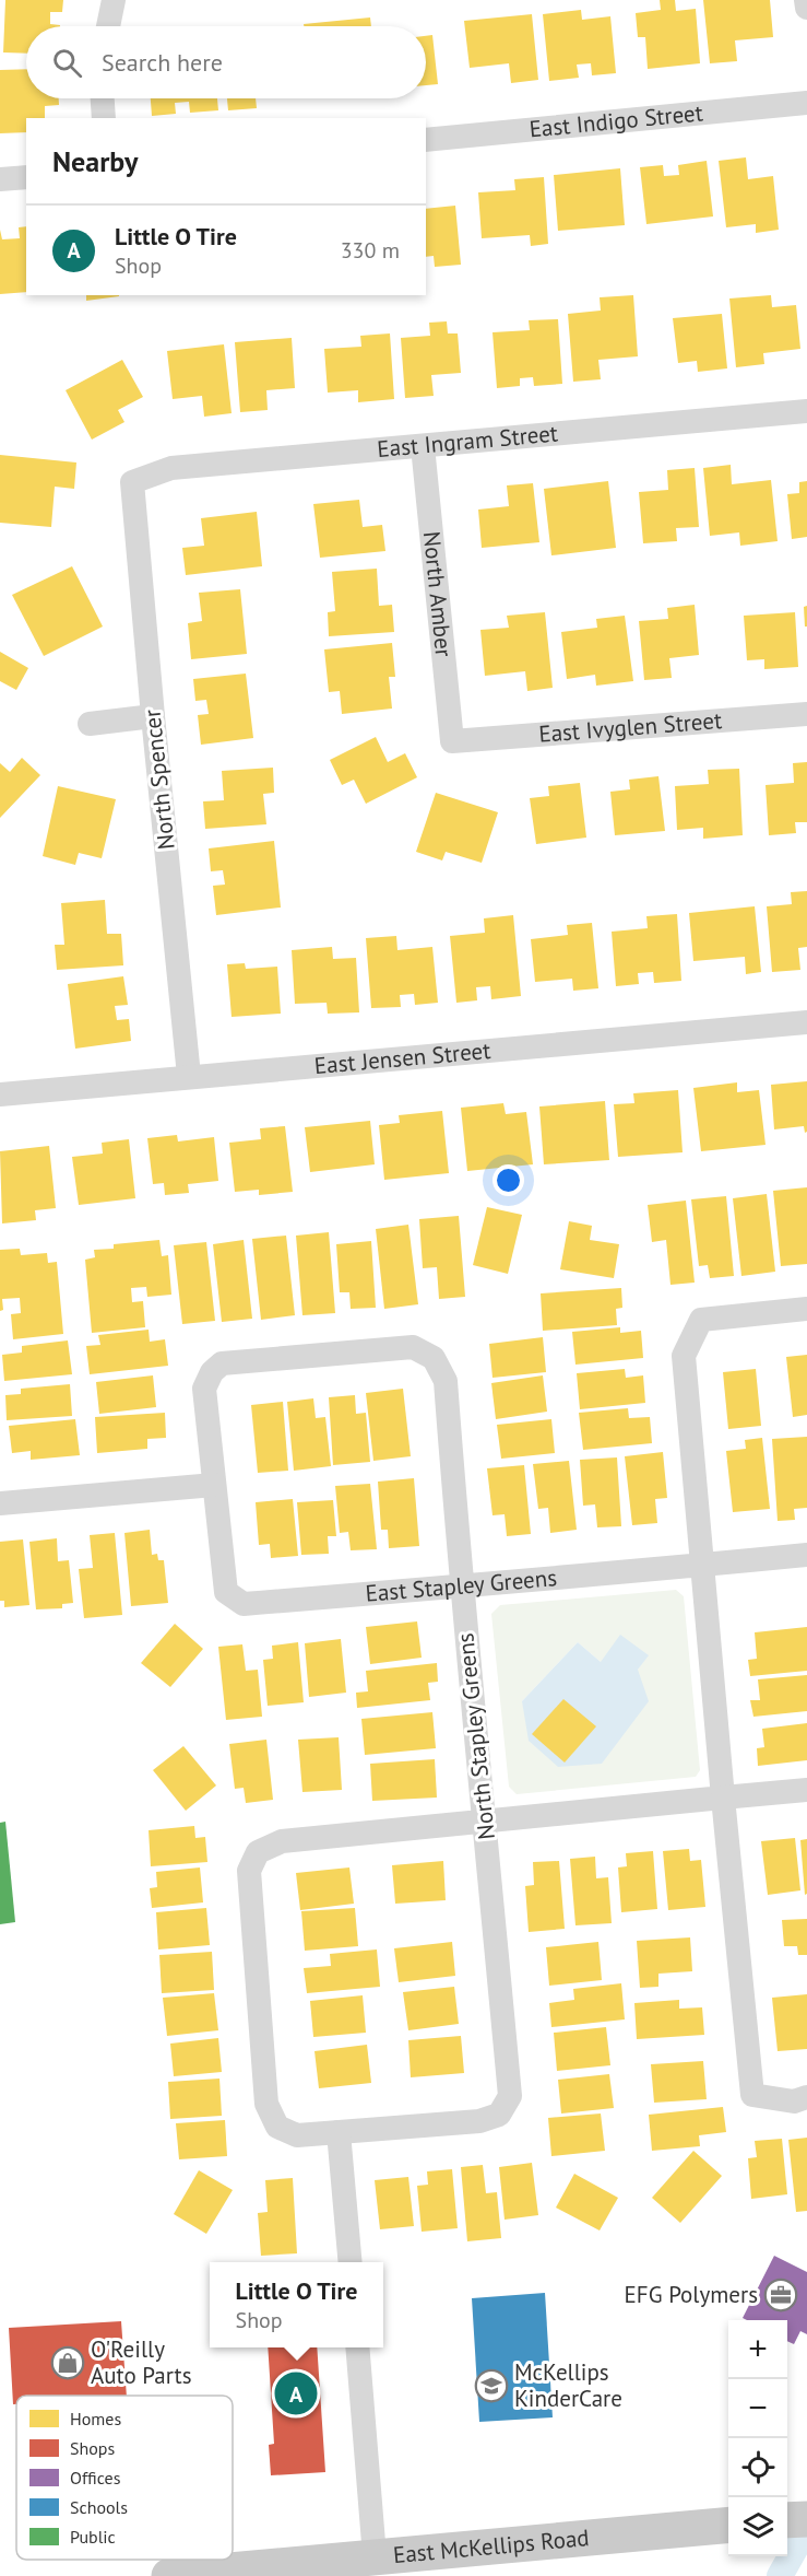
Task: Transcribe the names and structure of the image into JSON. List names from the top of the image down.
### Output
{
  "streets": {
    "main road": ["East McKellips Road"],
    "street": [
      "East Indigo Street",
      "East Ingram Street",
      "North Amber",
      "East Ivyglen Street",
      "North Spencer",
      "East Jensen Street",
      "East Stapley Greens",
      "North Stapley Greens"
    ]
  },
  "crossings": [
    ["East Ingram Street", "North Amber"],
    ["East Ingram Street", "North Spencer"],
    ["North Amber", "East Ivyglen Street"],
    ["North Spencer", "East Jensen Street"],
    ["East Stapley Greens", "North Stapley Greens"]
  ],
  "places": {
    "office": ["EFG Polymers"],
    "shop": ["O'Reilly Auto Parts"],
    "school or university": ["McKellips KinderCare"]
  },
  "legend": [
    "Homes",
    "Shops",
    "Offices",
    "Schools",
    "Public"
  ],
  "page": {
    "search": "Search here",
    "heading": "Nearby",
    "list": [
      {
        "mark": "A",
        "name": "Little O Tire",
        "note": "Shop",
        "value": "330 m"
      }
    ],
    "popup": ["Little O Tire", "Shop"],
    "map_buttons": ["+", "−"],
    "pins": "A"
  }
}
